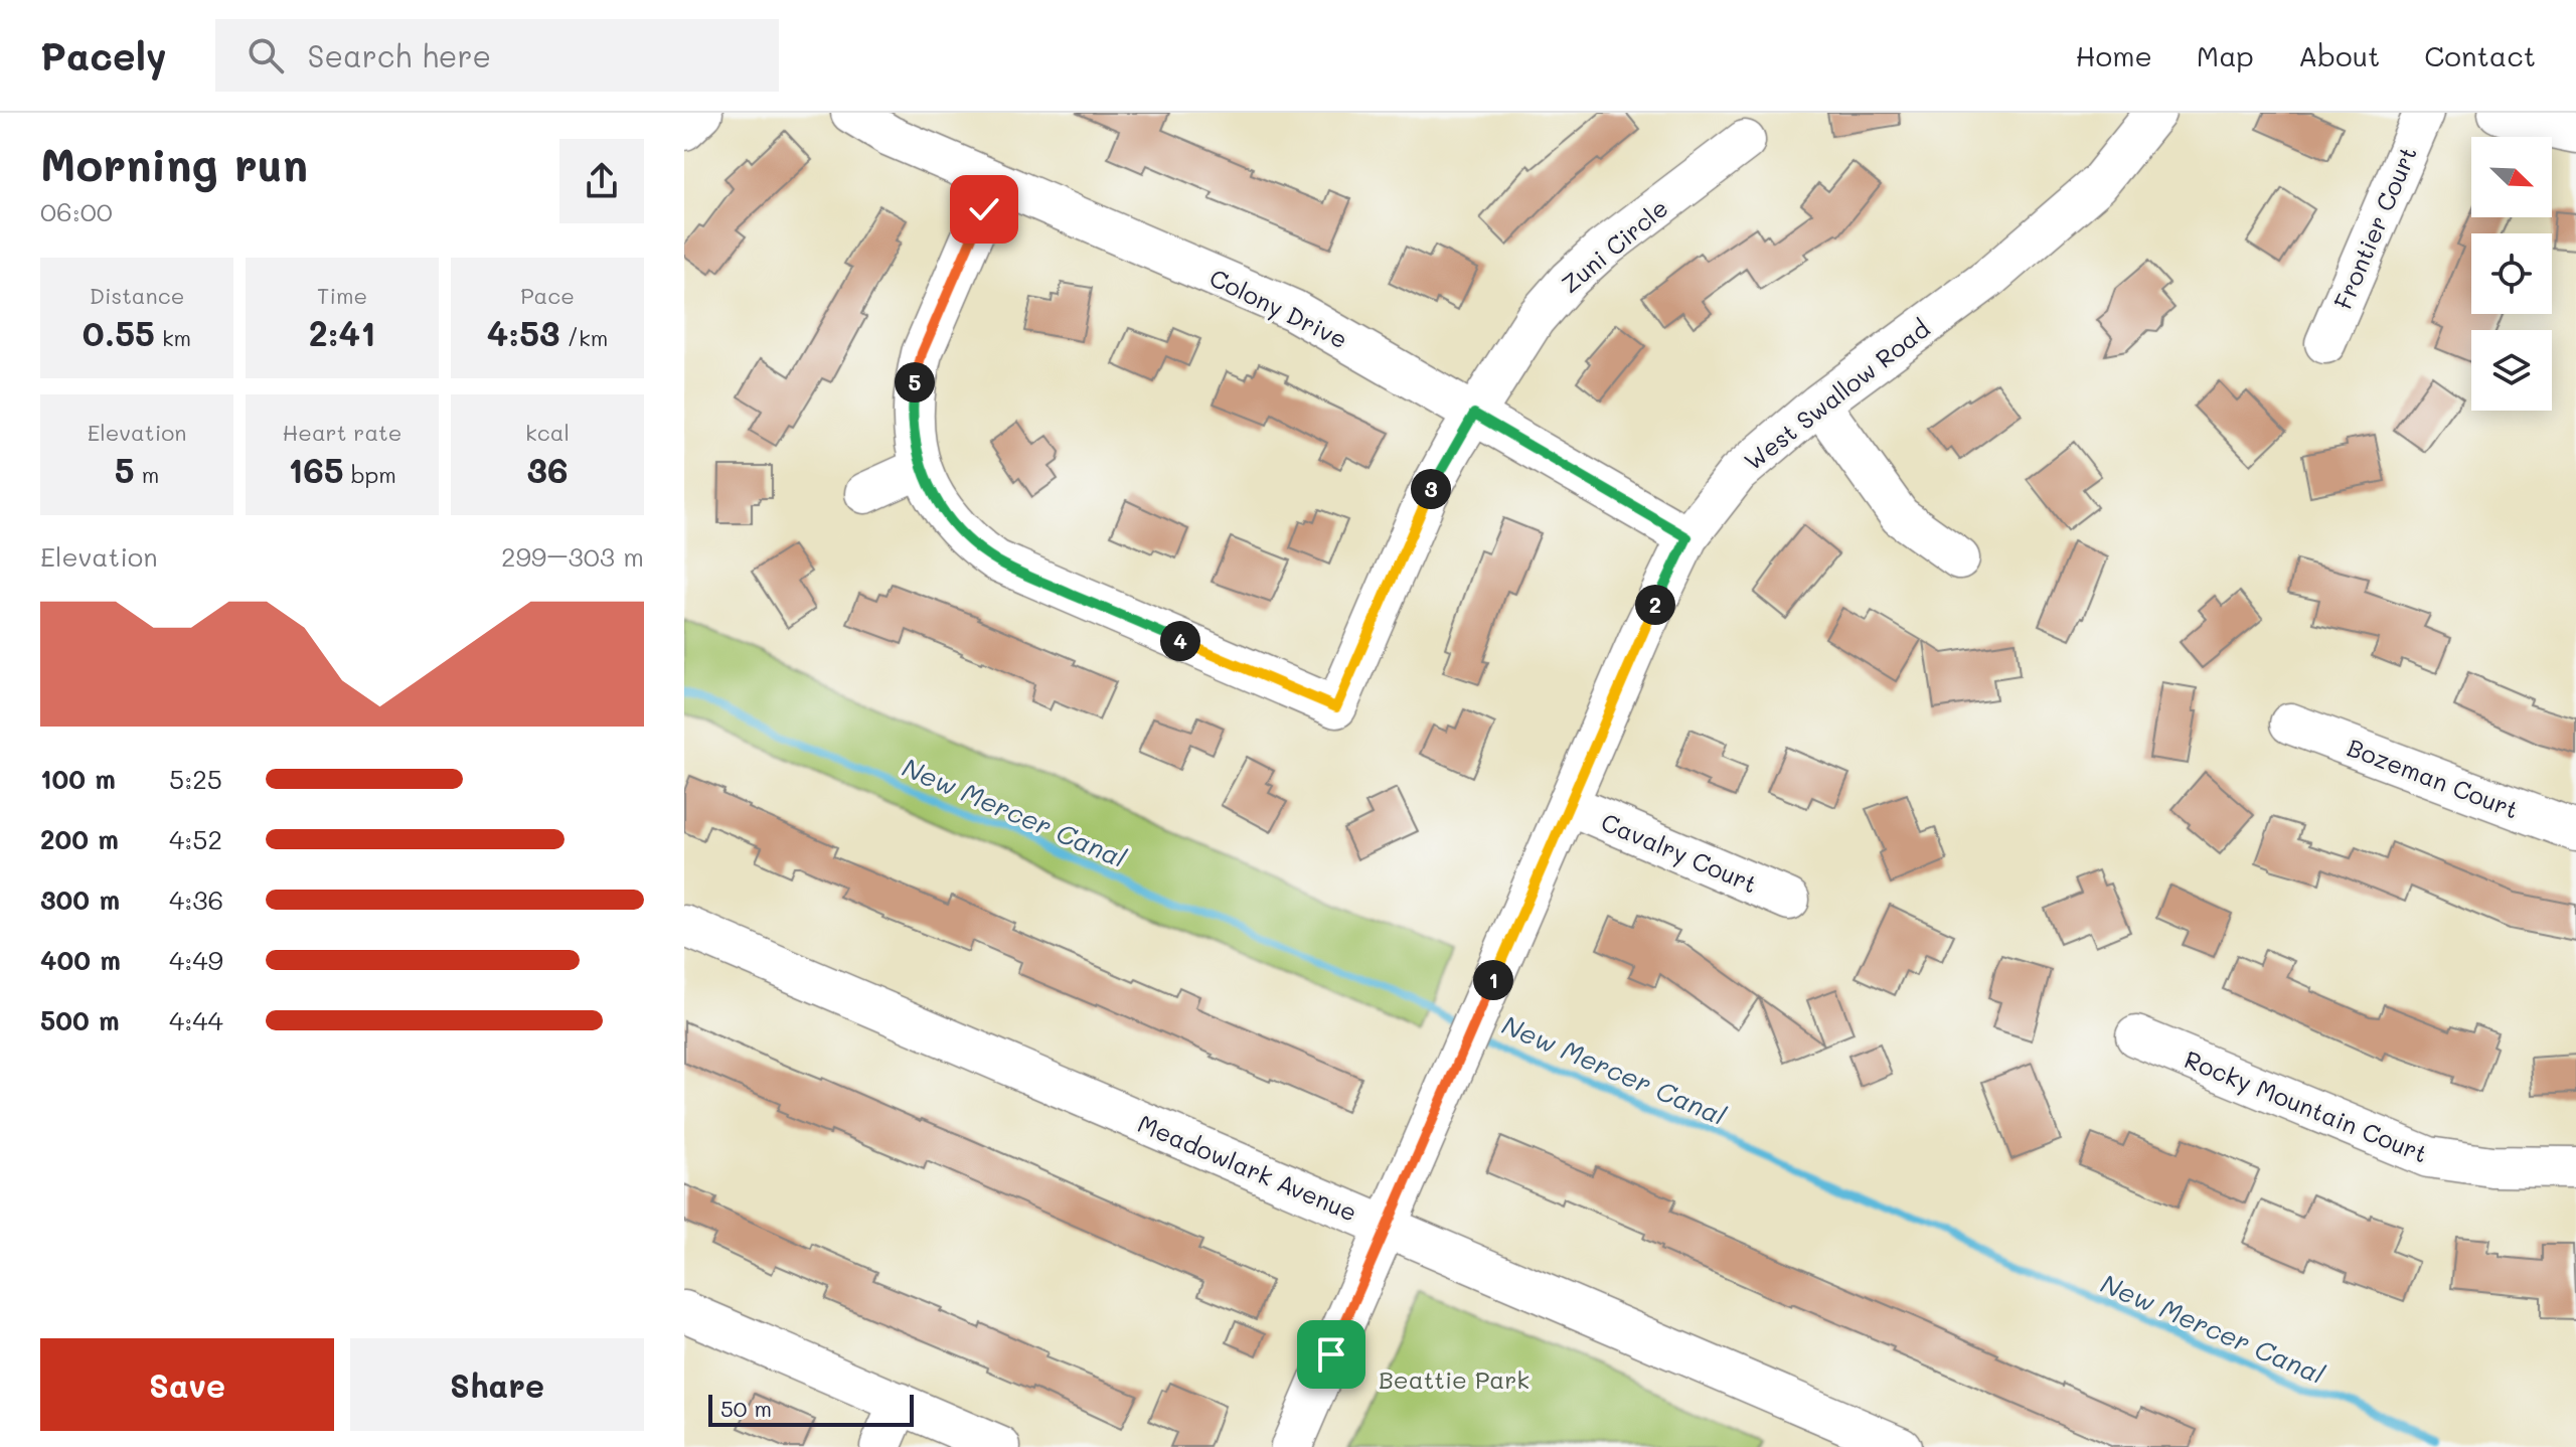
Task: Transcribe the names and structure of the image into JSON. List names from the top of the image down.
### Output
{
  "streets": {
    "street": [
      "Frontier Court",
      "Zuni Circle",
      "Colony Drive",
      "West Swallow Road",
      "Bozeman Court",
      "Cavalry Court",
      "Rocky Mountain Court",
      "Meadowlark Avenue"
    ]
  },
  "crossings": [
    ["Zuni Circle", "Colony Drive"],
    ["Colony Drive", "West Swallow Road"],
    ["West Swallow Road", "Cavalry Court"],
    ["West Swallow Road", "Meadowlark Avenue"]
  ],
  "water": ["New Mercer Canal"],
  "parks": ["Beattie Park"],
  "scale_bar": "50 m",
  "north": "bottom right",
  "page": {
    "header": "Pacely",
    "search": "Search here",
    "nav": [
      "Home",
      "Map",
      "About",
      "Contact"
    ],
    "heading": ["Morning run", "06:00"],
    "stats": [
      ["Distance", "0.55 km"],
      ["Time", "2:41"],
      ["Pace", "4:53 /km"],
      ["Elevation", "5 m"],
      ["Heart rate", "165 bpm"],
      ["kcal", "36"]
    ],
    "pins": [
      "5",
      "3",
      "2",
      "4",
      "1"
    ],
    "chart": ["Elevation", "299–303 m"],
    "list": [
      {
        "name": "100 m",
        "note": "5:25"
      },
      {
        "name": "200 m",
        "note": "4:52"
      },
      {
        "name": "300 m",
        "note": "4:36"
      },
      {
        "name": "400 m",
        "note": "4:49"
      },
      {
        "name": "500 m",
        "note": "4:44"
      }
    ],
    "buttons": ["Save", "Share"],
    "scale": "50 m"
  }
}
